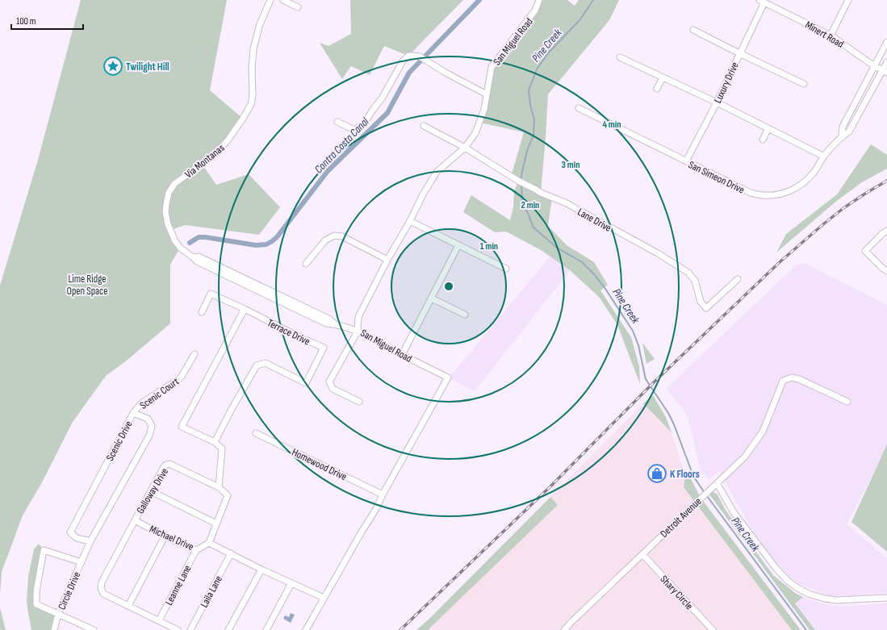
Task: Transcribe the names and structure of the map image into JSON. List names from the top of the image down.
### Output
{
  "streets": {
    "street": [
      "Minert Road",
      "San Miguel Road",
      "Luxury Drive",
      "Via Montanas",
      "San Simeon Drive",
      "Lane Drive",
      "Terrace Drive",
      "Scenic Court",
      "Scenic Drive",
      "Homewood Drive",
      "Galloway Drive",
      "Detroit Avenue",
      "Michael Drive",
      "Leanne Lane",
      "Circle Drive",
      "Laila Lane",
      "Shary Circle"
    ]
  },
  "crossings": [
    ["Minert Road", "Luxury Drive"],
    ["Minert Road", "San Simeon Drive"],
    ["San Miguel Road", "Via Montanas"],
    ["San Miguel Road", "Lane Drive"],
    ["San Miguel Road", "Homewood Drive"],
    ["Luxury Drive", "San Simeon Drive"],
    ["Scenic Court", "Scenic Drive"],
    ["Scenic Drive", "Circle Drive"],
    ["Galloway Drive", "Michael Drive"],
    ["Galloway Drive", "Leanne Lane"],
    ["Detroit Avenue", "Shary Circle"],
    ["Michael Drive", "Leanne Lane"]
  ],
  "water": ["Pine Creek", "Contra Costa Canal"],
  "parks": ["Lime Ridge Open Space"],
  "places": {
    "place": ["Twilight Hill"],
    "shop": ["K Floors"]
  },
  "scale_bar": "100 m",
  "rings": [
    "4 min",
    "3 min",
    "2 min",
    "1 min"
  ]
}
